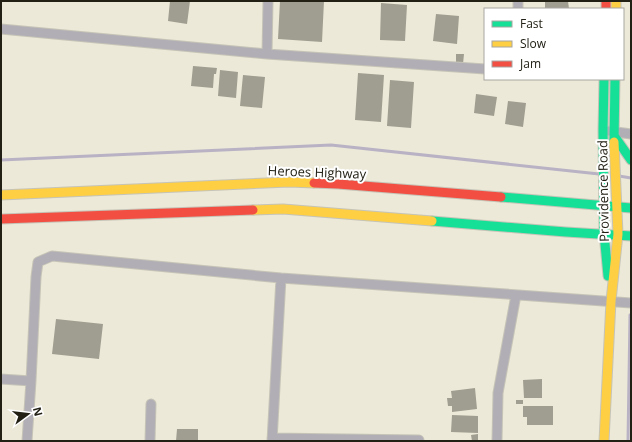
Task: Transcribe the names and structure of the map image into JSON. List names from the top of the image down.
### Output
{
  "streets": {
    "main road": ["Heroes Highway", "Providence Road"]
  },
  "crossings": [
    ["Heroes Highway", "Providence Road"]
  ],
  "legend": ["Fast", "Slow", "Jam"],
  "north": "right"
}
